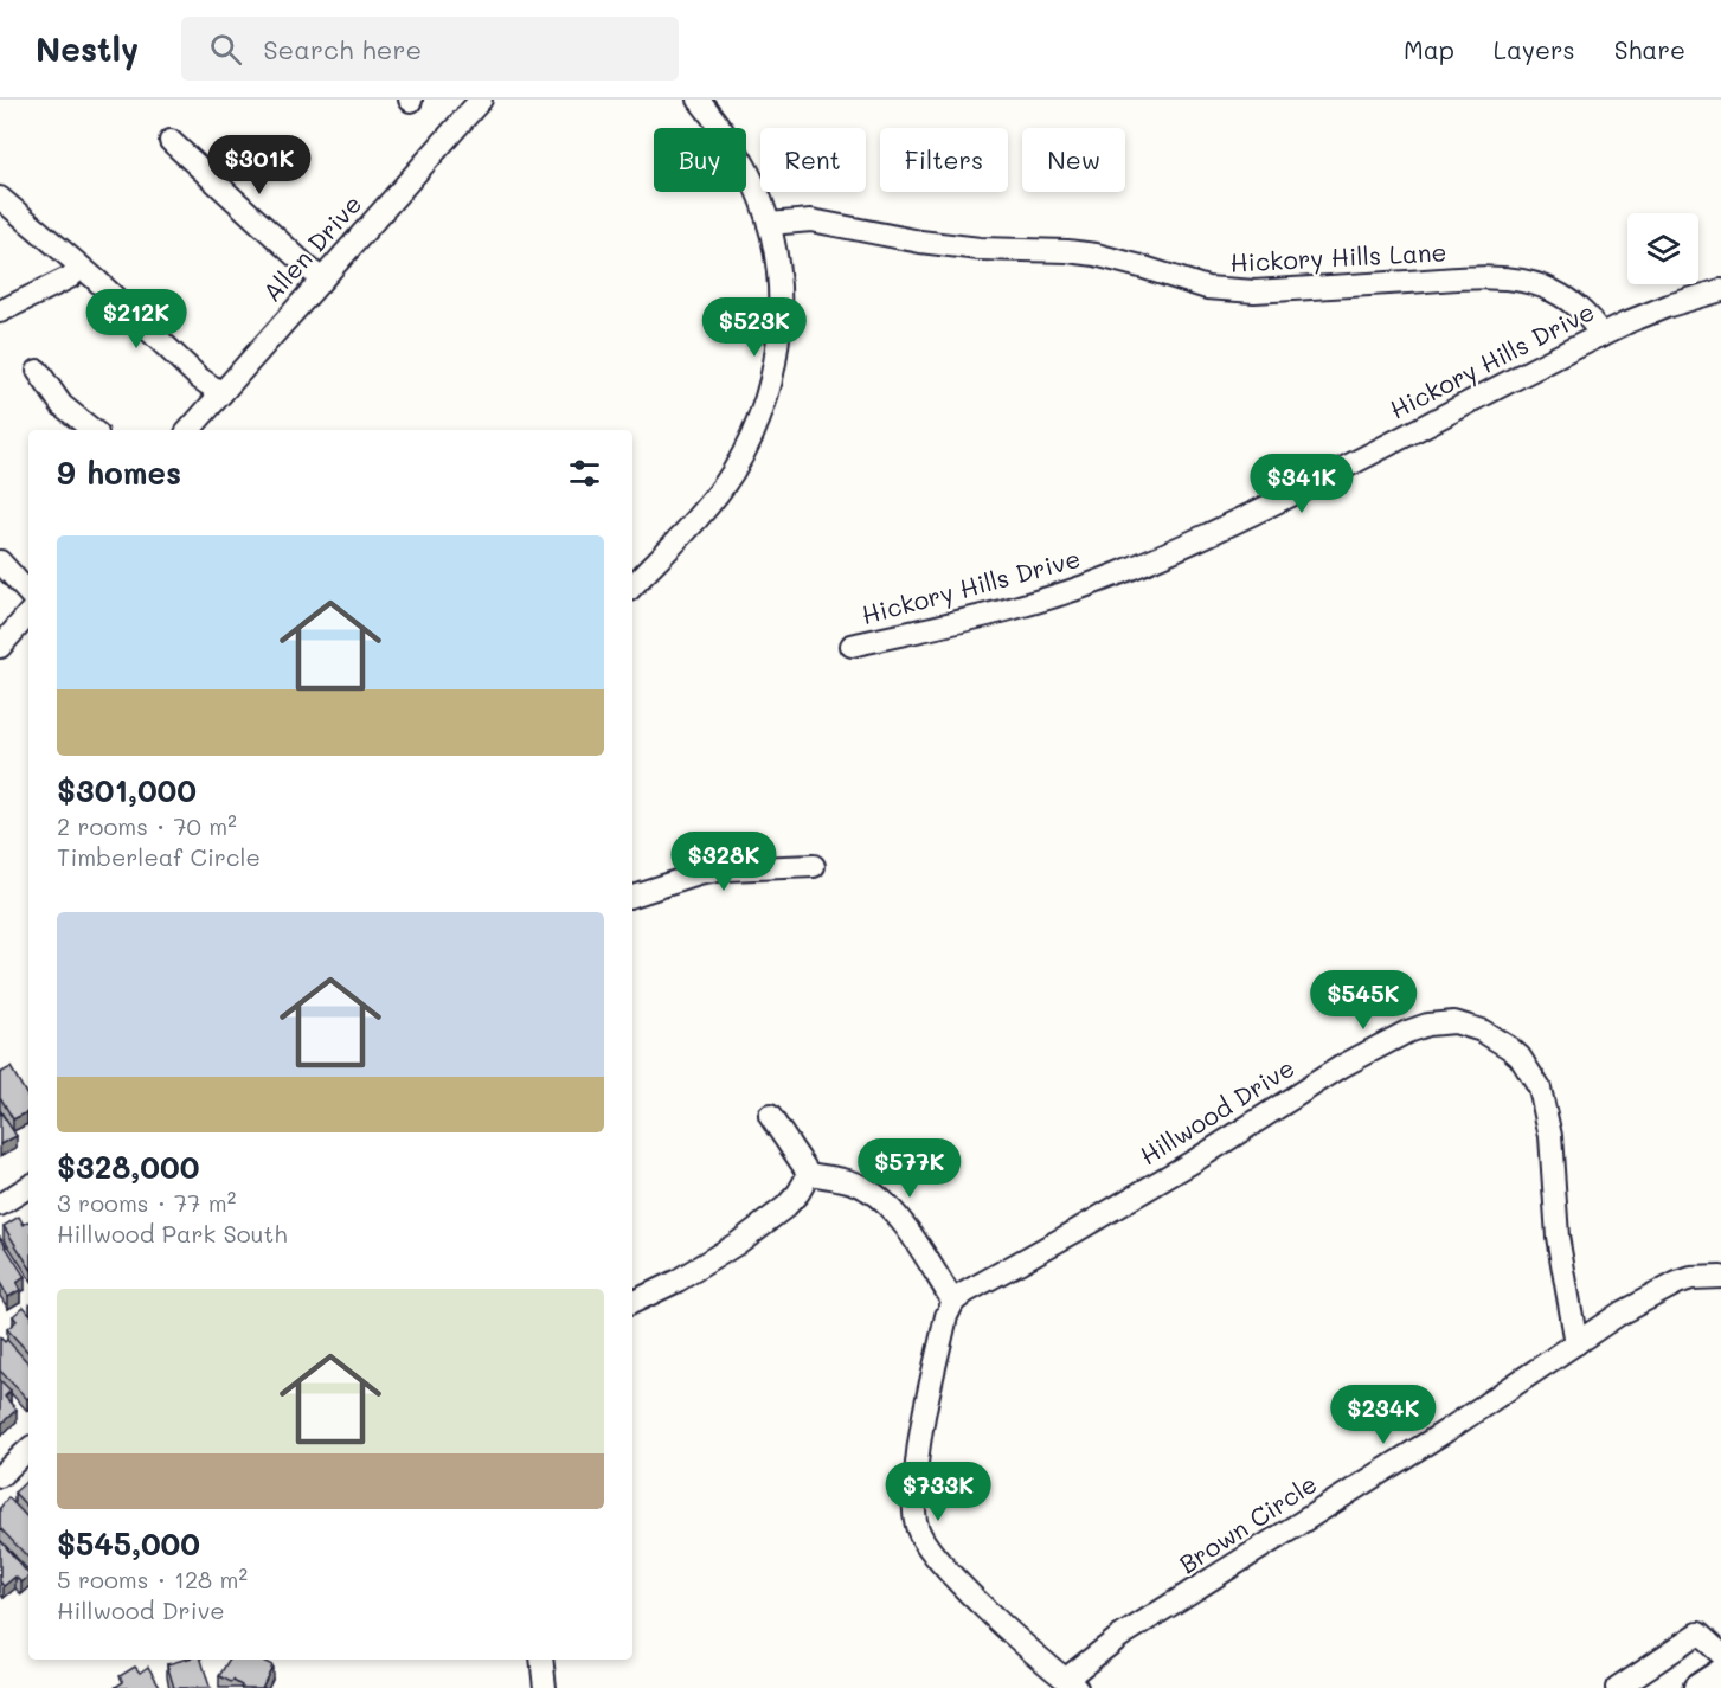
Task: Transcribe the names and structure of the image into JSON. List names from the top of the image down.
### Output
{
  "streets": {
    "street": [
      "Allen Drive",
      "Hickory Hills Lane",
      "Hickory Hills Drive",
      "Hillwood Drive",
      "Brown Circle"
    ]
  },
  "crossings": [
    ["Hickory Hills Lane", "Hickory Hills Drive"],
    ["Hillwood Drive", "Brown Circle"]
  ],
  "page": {
    "header": "Nestly",
    "search": "Search here",
    "nav": ["Map", "Layers", "Share"],
    "chip": [
      "Buy",
      "Rent",
      "Filters",
      "New"
    ],
    "price": [
      "$301K",
      "$212K",
      "$523K",
      "$341K",
      "$328K",
      "$545K",
      "$577K",
      "$234K",
      "$733K"
    ],
    "heading": "9 homes",
    "list": [
      {
        "name": "$301,000",
        "note": "2 rooms · 70 m² · Timberleaf Circle"
      },
      {
        "name": "$328,000",
        "note": "3 rooms · 77 m² · Hillwood Park South"
      },
      {
        "name": "$545,000",
        "note": "5 rooms · 128 m² · Hillwood Drive"
      }
    ]
  }
}
